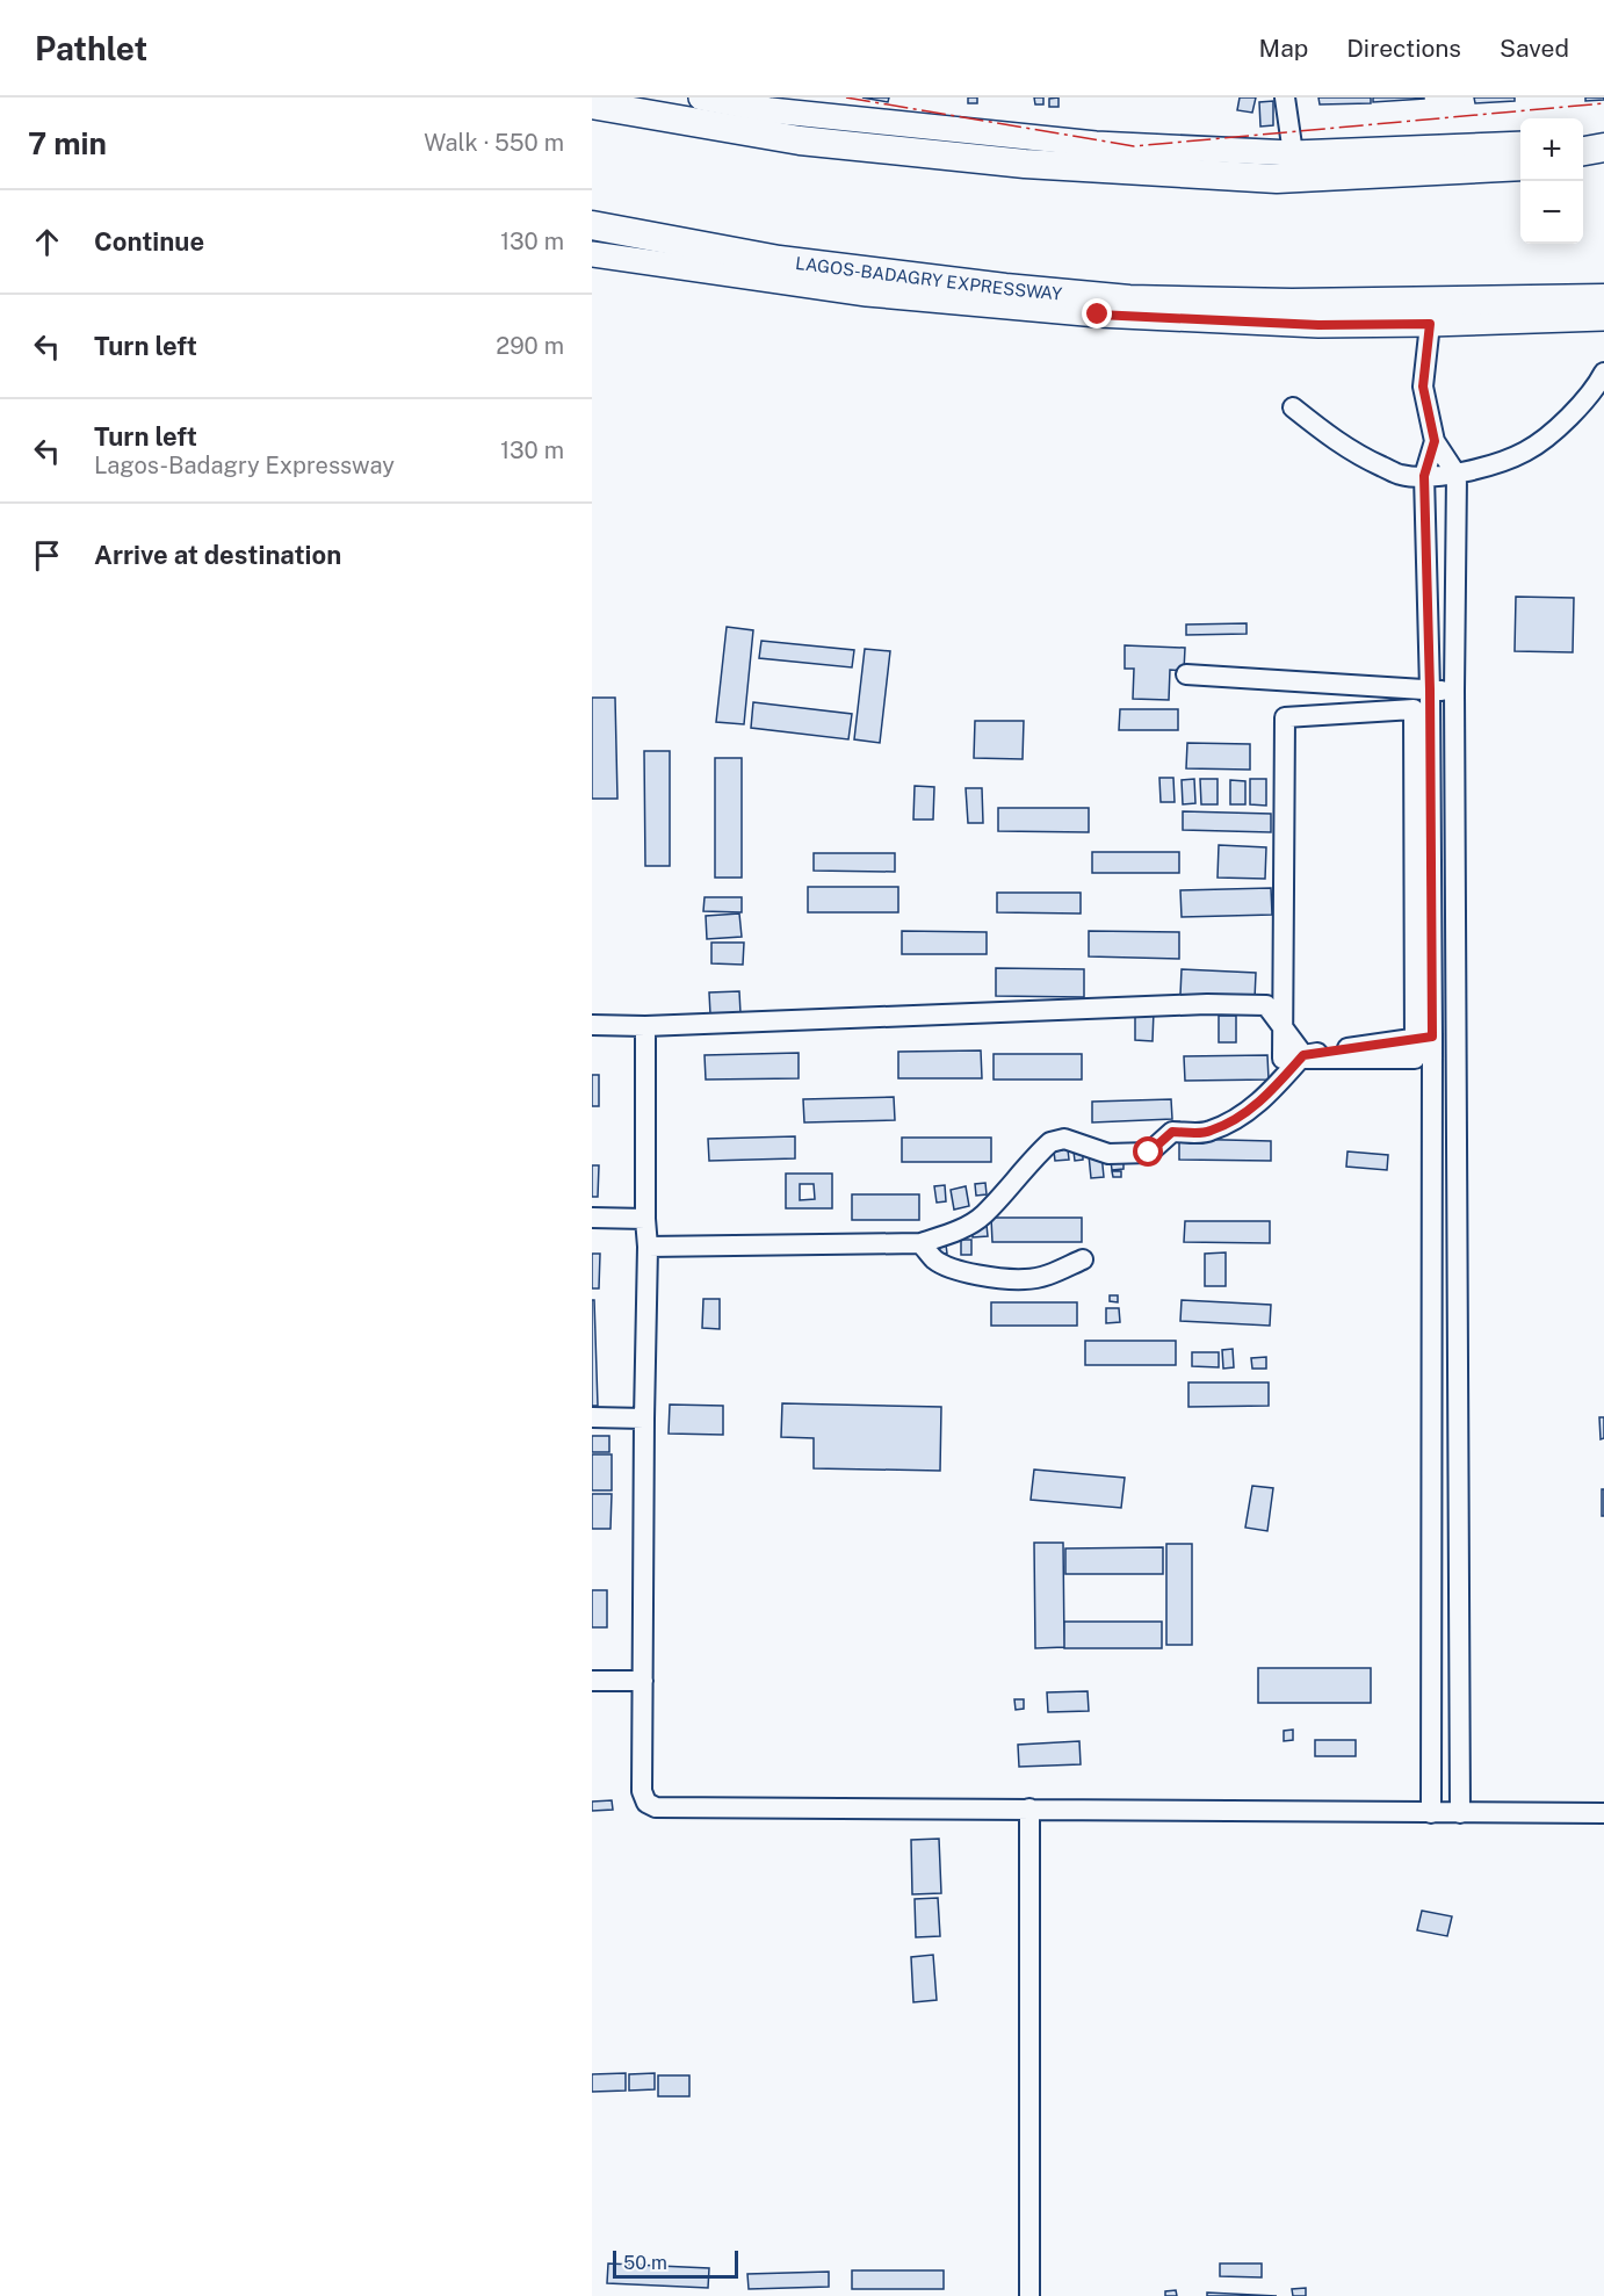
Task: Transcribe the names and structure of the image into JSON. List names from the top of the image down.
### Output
{
  "streets": {
    "highway": ["LAGOS-BADAGRY EXPRESSWAY"]
  },
  "scale_bar": "50 m",
  "page": {
    "header": "Pathlet",
    "nav": ["Map", "Directions", "Saved"],
    "heading": ["7 min", "Walk · 550 m"],
    "map_buttons": ["+", "−"],
    "list": [
      ["Continue", "130 m"],
      ["Turn left", "290 m"],
      ["Turn left", "Lagos-Badagry Expressway", "130 m"],
      "Arrive at destination"
    ],
    "scale": "50 m"
  }
}
